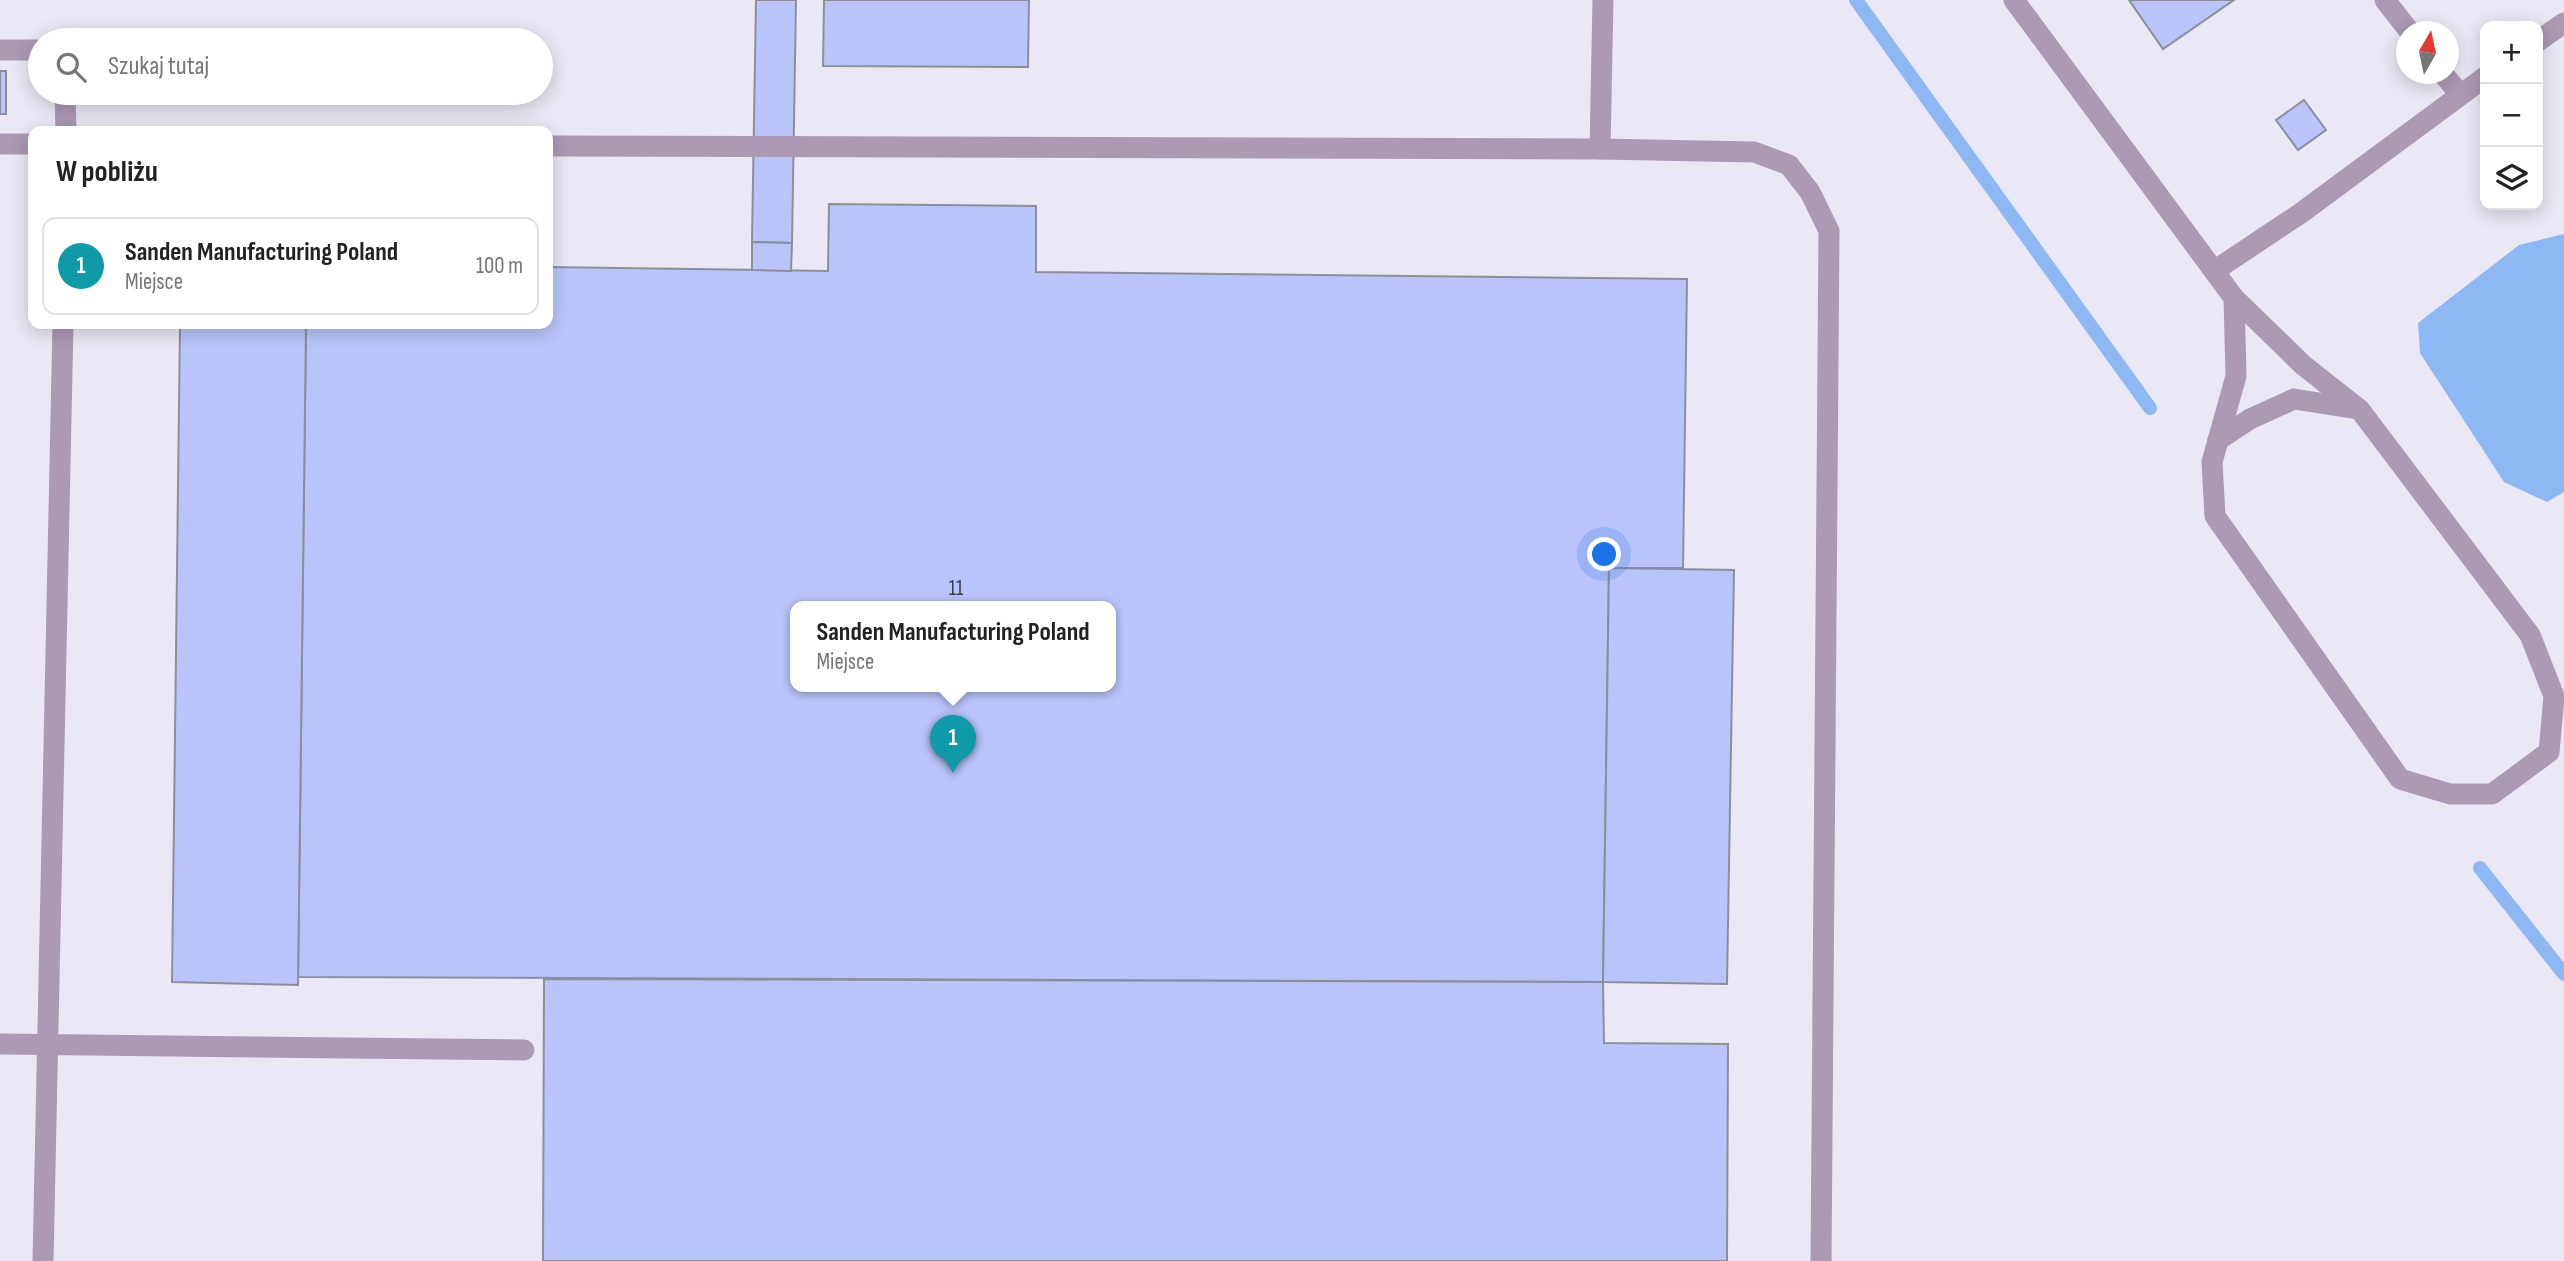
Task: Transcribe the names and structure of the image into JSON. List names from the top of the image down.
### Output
{
  "house_numbers": ["11"],
  "north": "top",
  "page": {
    "map_buttons": ["+", "−"],
    "search": "Szukaj tutaj",
    "heading": "W pobliżu",
    "list": [
      {
        "mark": "1",
        "name": "Sanden Manufacturing Poland",
        "note": "Miejsce",
        "value": "100 m"
      }
    ],
    "popup": ["Sanden Manufacturing Poland", "Miejsce"],
    "pins": "1"
  }
}
